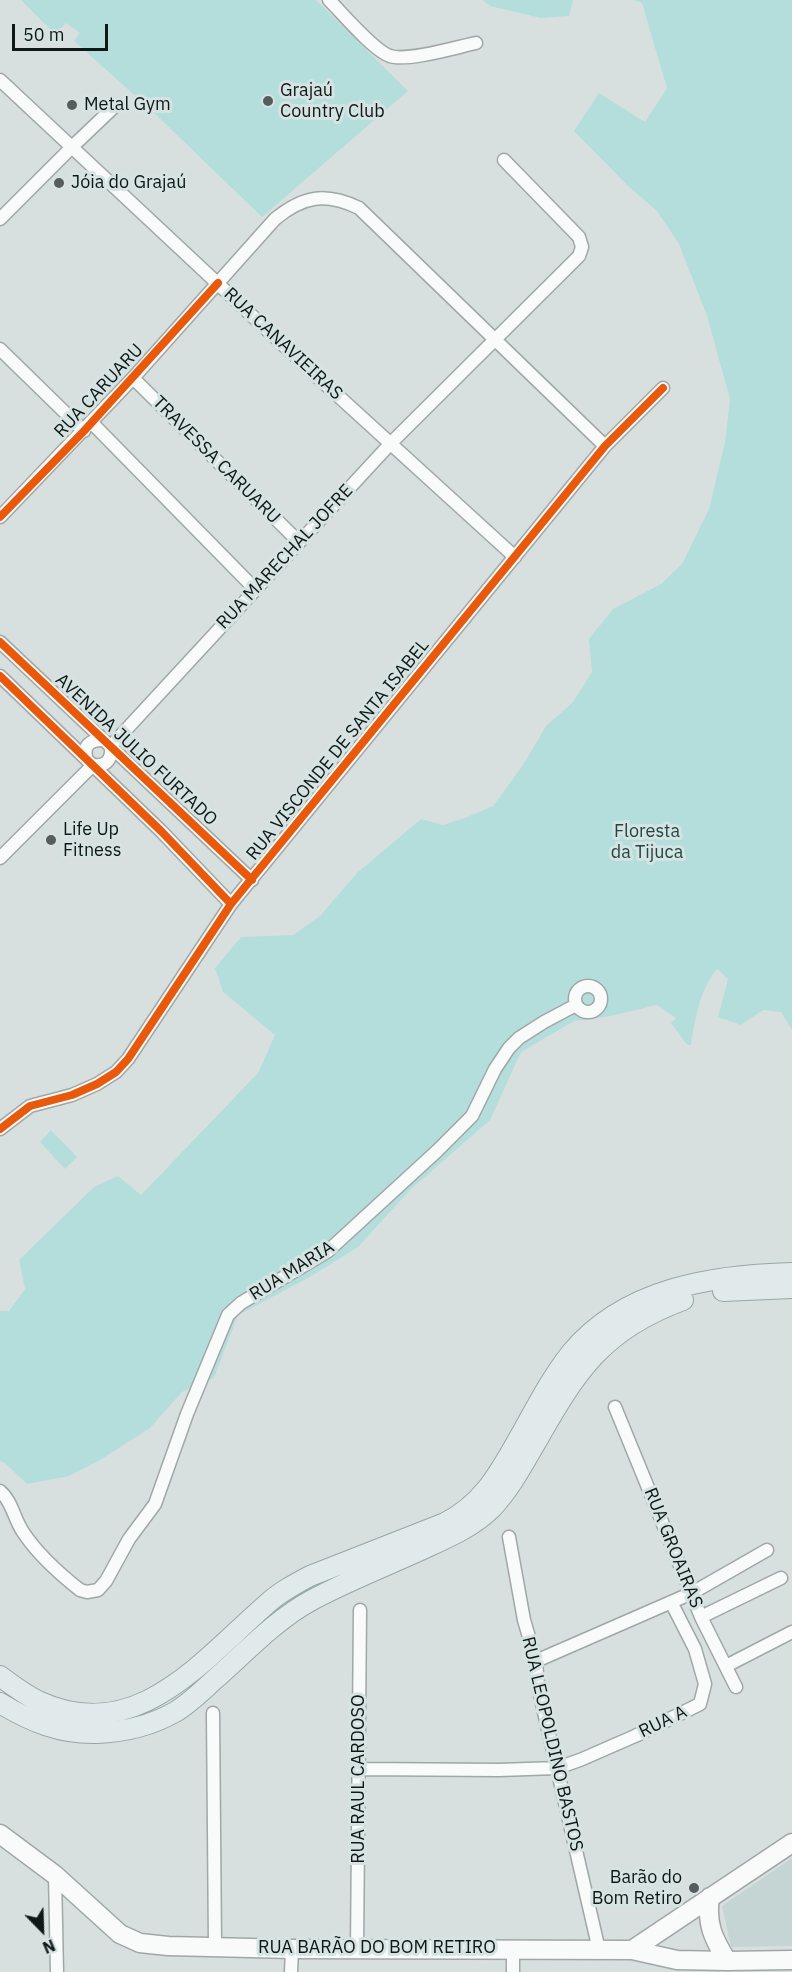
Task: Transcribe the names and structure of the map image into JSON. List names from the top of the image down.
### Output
{
  "streets": {
    "main road": ["RUA BARÃO DO BOM RETIRO"],
    "street": [
      "RUA CANAVIEIRAS",
      "RUA CARUARU",
      "TRAVESSA CARUARU",
      "RUA MARECHAL JOFRE",
      "AVENIDA JULIO FURTADO",
      "RUA VISCONDE DE SANTA ISABEL",
      "RUA MARIA",
      "RUA GROAIRAS",
      "RUA A",
      "RUA LEOPOLDINO BASTOS",
      "RUA RAUL CARDOSO"
    ]
  },
  "crossings": [
    ["RUA CANAVIEIRAS", "RUA CARUARU"],
    ["RUA CANAVIEIRAS", "RUA MARECHAL JOFRE"],
    ["RUA CANAVIEIRAS", "RUA VISCONDE DE SANTA ISABEL"],
    ["RUA CARUARU", "TRAVESSA CARUARU"],
    ["RUA CARUARU", "RUA MARECHAL JOFRE"],
    ["RUA CARUARU", "RUA VISCONDE DE SANTA ISABEL"],
    ["TRAVESSA CARUARU", "RUA MARECHAL JOFRE"],
    ["RUA MARECHAL JOFRE", "AVENIDA JULIO FURTADO"],
    ["AVENIDA JULIO FURTADO", "RUA VISCONDE DE SANTA ISABEL"],
    ["RUA A", "RUA LEOPOLDINO BASTOS"],
    ["RUA A", "RUA RAUL CARDOSO"],
    ["RUA LEOPOLDINO BASTOS", "RUA BARÃO DO BOM RETIRO"],
    ["RUA RAUL CARDOSO", "RUA BARÃO DO BOM RETIRO"]
  ],
  "parks": ["Floresta da Tijuca"],
  "places": [
    "Grajaú Country Club",
    "Metal Gym",
    "Jóia do Grajaú",
    "Life Up Fitness",
    "Barão do Bom Retiro"
  ],
  "scale_bar": "50 m",
  "north": "bottom right"
}
